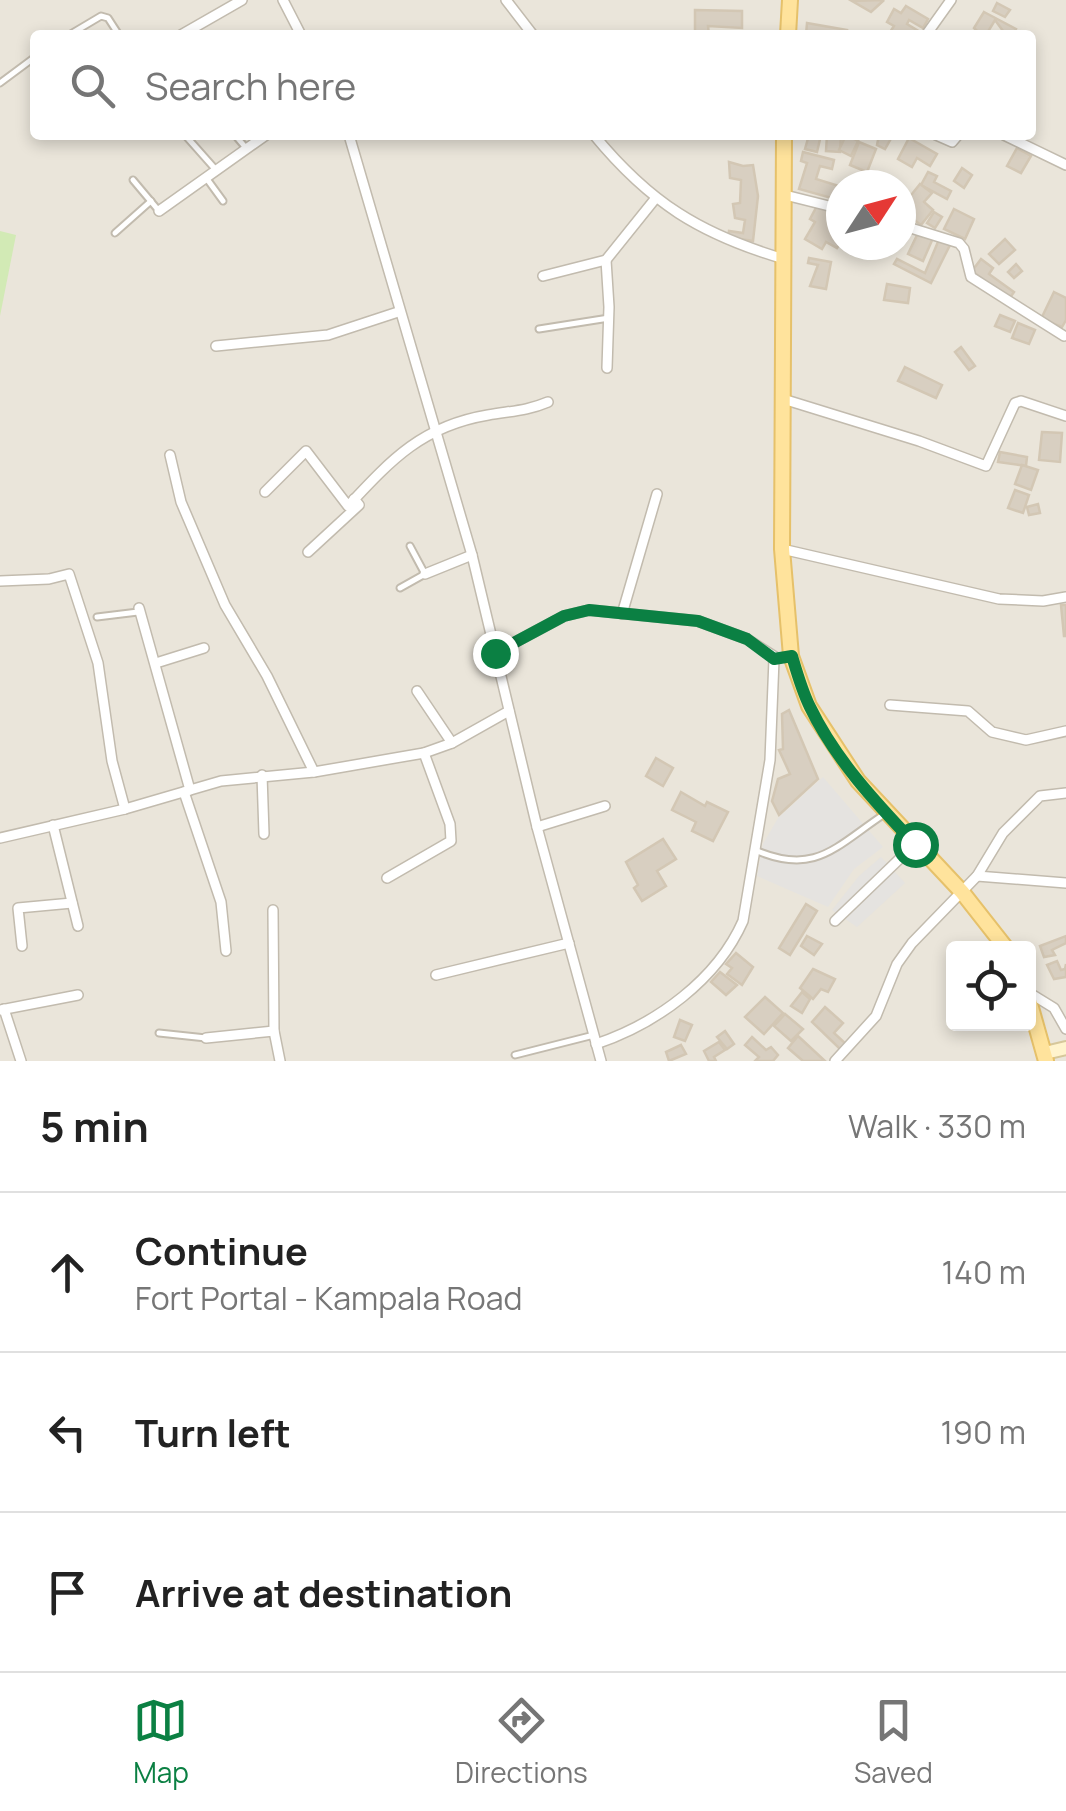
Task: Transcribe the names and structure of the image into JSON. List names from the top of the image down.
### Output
{
  "north": "top right",
  "page": {
    "search": "Search here",
    "heading": ["5 min", "Walk · 330 m"],
    "list": [
      ["Continue", "Fort Portal - Kampala Road", "140 m"],
      ["Turn left", "190 m"],
      "Arrive at destination"
    ],
    "nav": ["Map", "Directions", "Saved"]
  }
}
